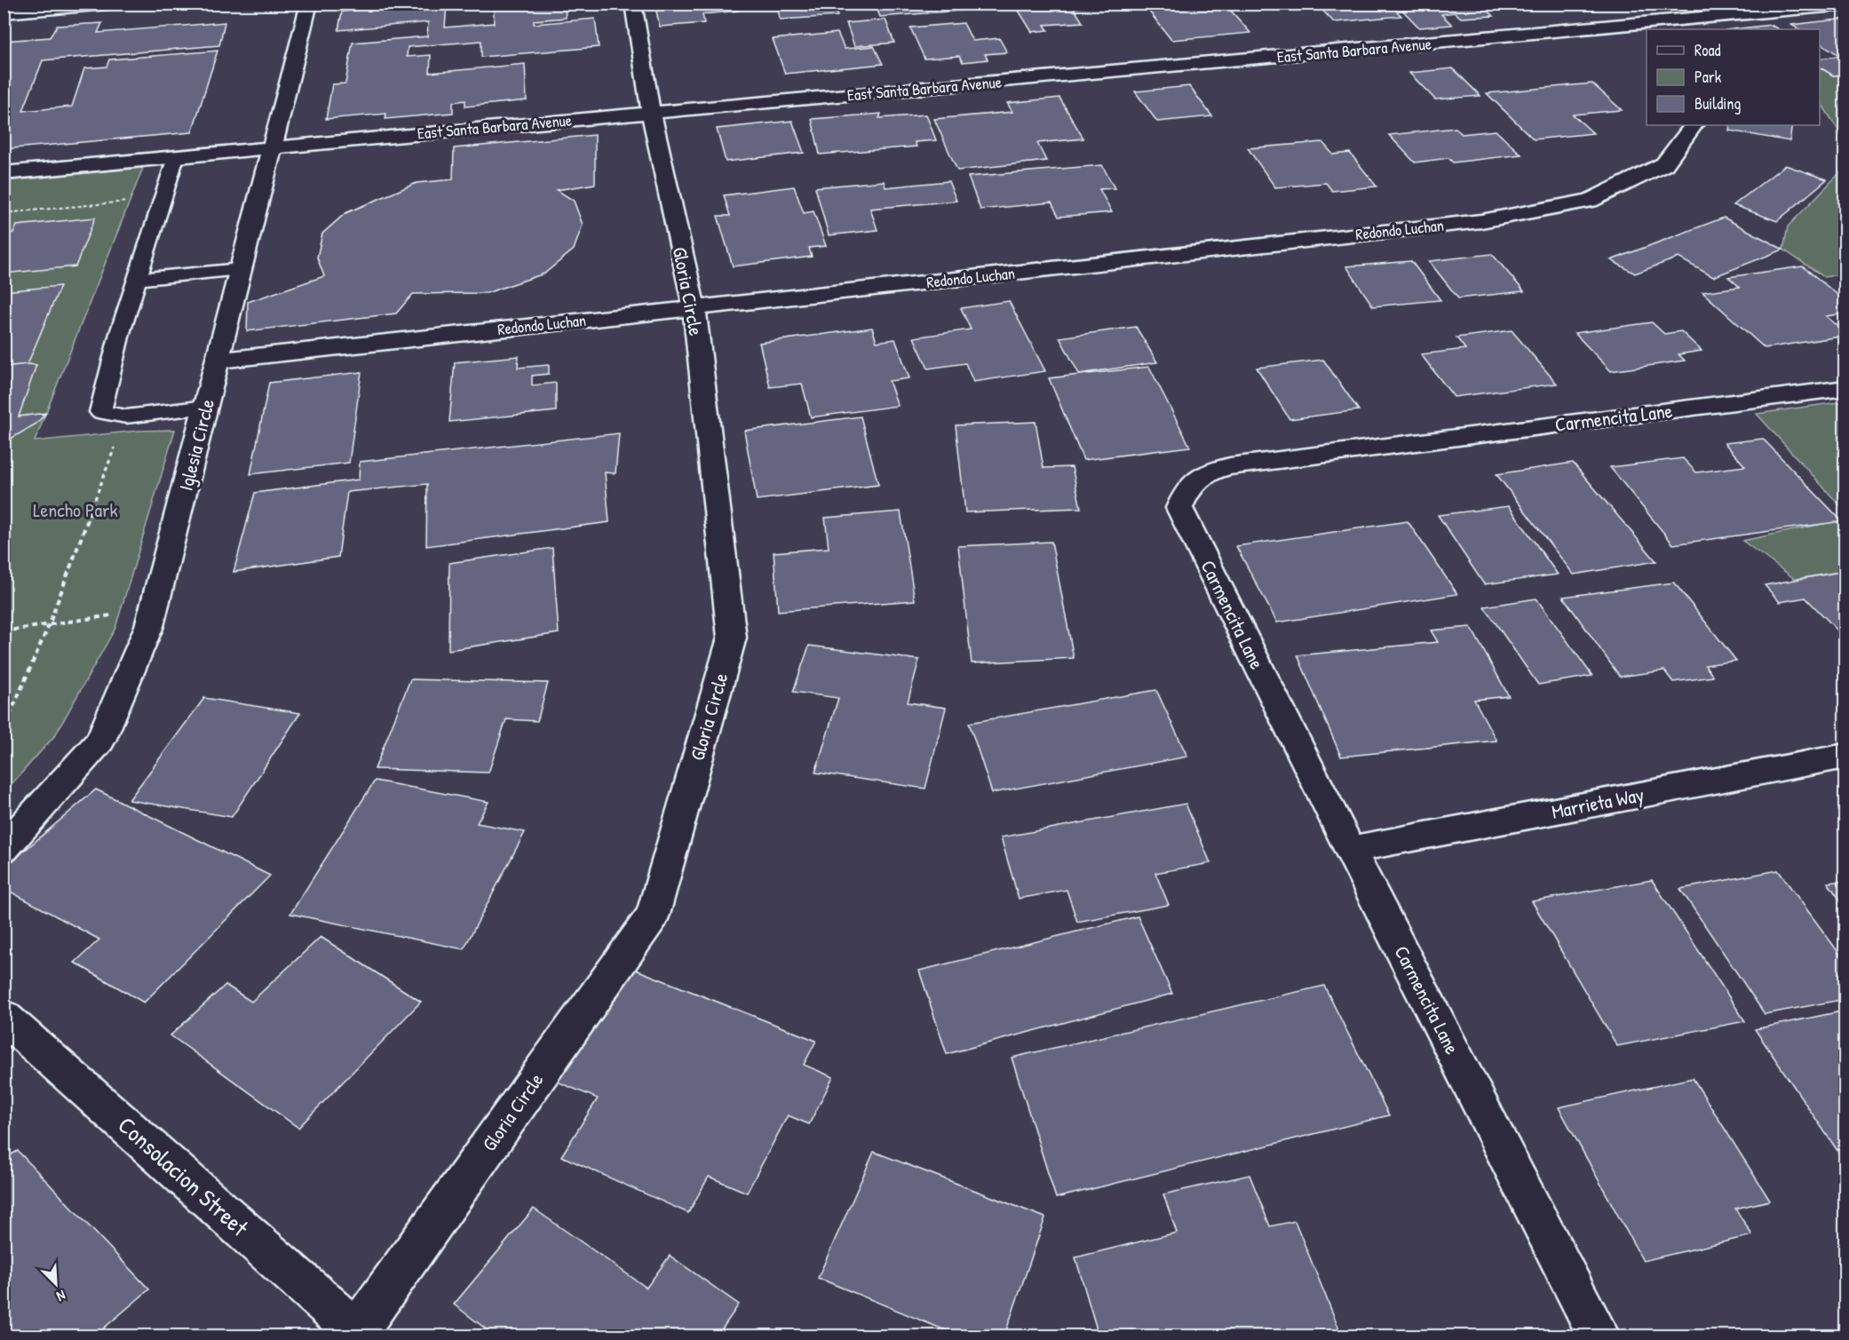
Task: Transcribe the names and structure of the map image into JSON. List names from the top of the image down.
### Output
{
  "streets": {
    "street": [
      "East Santa Barbara Avenue",
      "Redondo Luchan",
      "Gloria Circle",
      "Carmencita Lane",
      "Iglesia Circle",
      "Marrieta Way",
      "Consolacion Street"
    ]
  },
  "crossings": [
    ["East Santa Barbara Avenue", "Gloria Circle"],
    ["East Santa Barbara Avenue", "Iglesia Circle"],
    ["Redondo Luchan", "Gloria Circle"],
    ["Redondo Luchan", "Iglesia Circle"],
    ["Gloria Circle", "Consolacion Street"],
    ["Carmencita Lane", "Marrieta Way"]
  ],
  "parks": ["Lencho Park"],
  "legend": ["Road", "Park", "Building"],
  "north": "bottom right"
}
